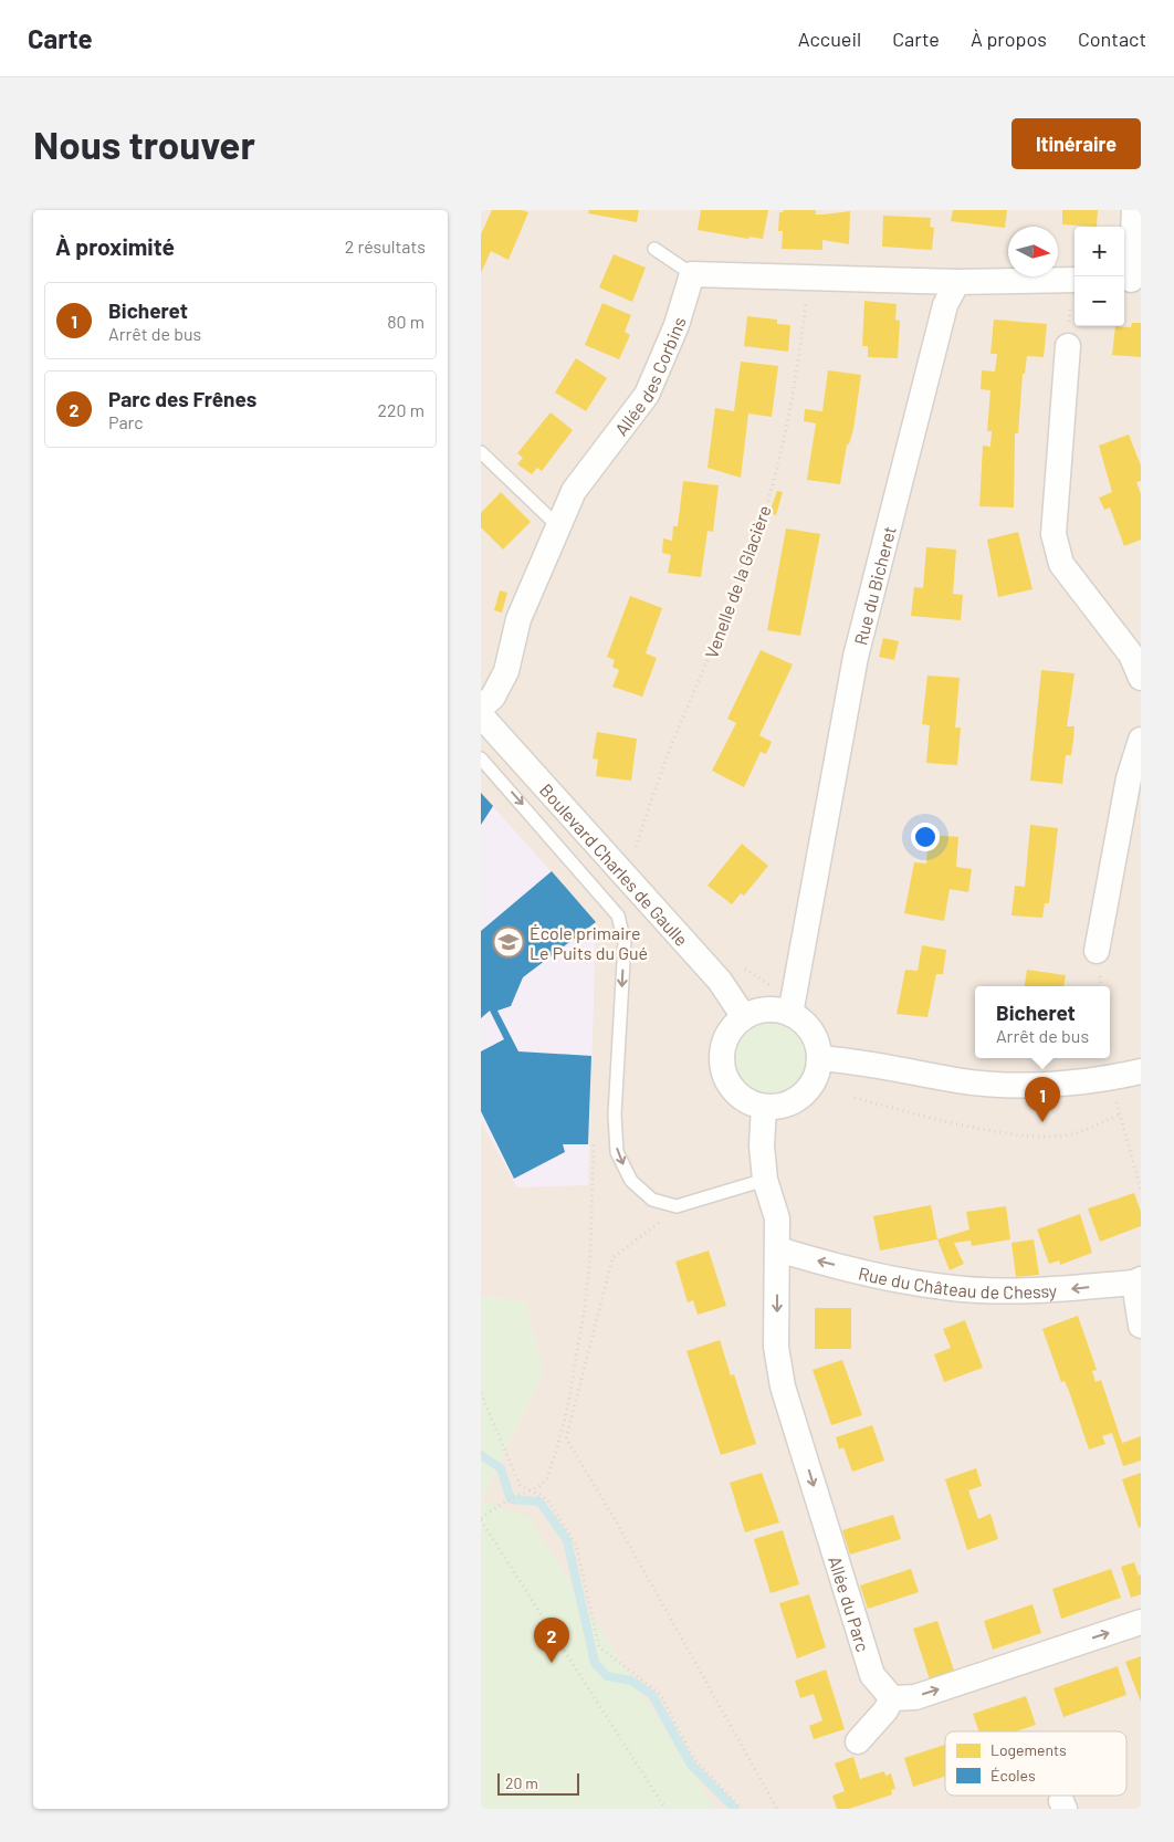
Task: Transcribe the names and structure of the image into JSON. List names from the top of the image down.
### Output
{
  "streets": {
    "street": [
      "Allée des Corbins",
      "Rue du Bicheret",
      "Boulevard Charles de Gaulle",
      "Rue du Château de Chessy",
      "Allée du Parc"
    ],
    "path": ["Venelle de la Glacière"]
  },
  "crossings": [
    ["Venelle de la Glacière", "Boulevard Charles de Gaulle"],
    ["Rue du Bicheret", "Boulevard Charles de Gaulle"],
    ["Rue du Bicheret", "Allée du Parc"],
    ["Boulevard Charles de Gaulle", "Allée du Parc"],
    ["Rue du Château de Chessy", "Allée du Parc"]
  ],
  "one_way": ["Allée du Parc"],
  "places": {
    "school or university": ["École primaire Le Puits du Gué"]
  },
  "legend": ["Logements", "Écoles"],
  "scale_bar": "20 m",
  "north": "right",
  "page": {
    "header": "Carte",
    "nav": [
      "Accueil",
      "Carte",
      "À propos",
      "Contact"
    ],
    "buttons": "Itinéraire",
    "title": "Nous trouver",
    "heading": ["À proximité", "2 résultats"],
    "map_buttons": ["+", "−"],
    "list": [
      {
        "mark": "1",
        "name": "Bicheret",
        "note": "Arrêt de bus",
        "value": "80 m"
      },
      {
        "mark": "2",
        "name": "Parc des Frênes",
        "note": "Parc",
        "value": "220 m"
      }
    ],
    "popup": ["Bicheret", "Arrêt de bus"],
    "pins": ["1", "2"],
    "scale": "20 m"
  }
}
